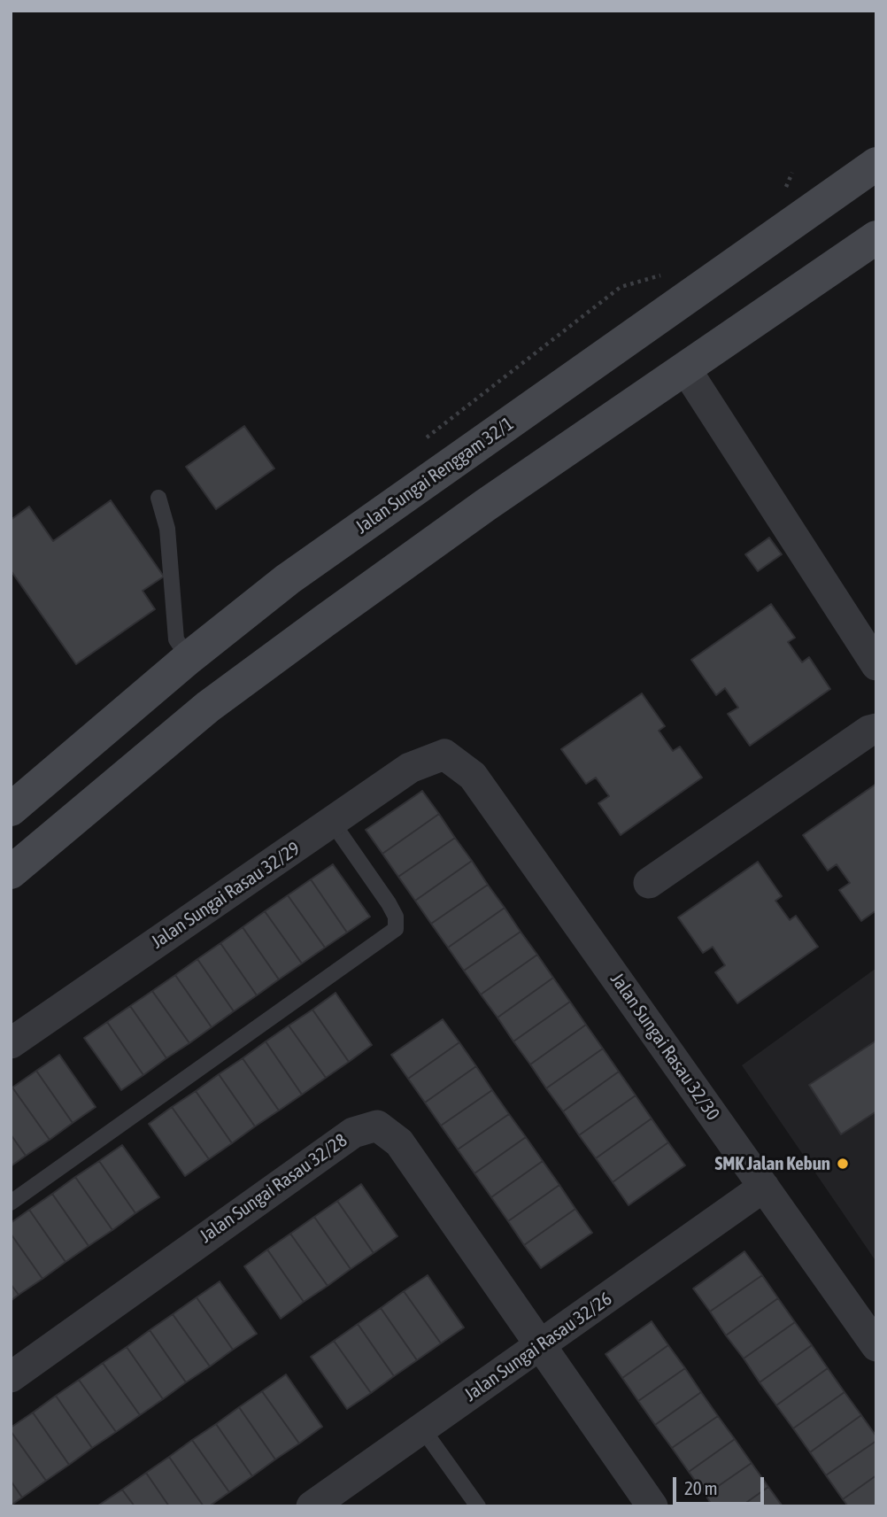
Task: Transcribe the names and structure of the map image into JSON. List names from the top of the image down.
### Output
{
  "streets": {
    "main road": ["Jalan Sungai Renggam 32/1"],
    "street": [
      "Jalan Sungai Rasau 32/29",
      "Jalan Sungai Rasau 32/30",
      "Jalan Sungai Rasau 32/28",
      "Jalan Sungai Rasau 32/26"
    ]
  },
  "crossings": [
    ["Jalan Sungai Rasau 32/29", "Jalan Sungai Rasau 32/30"],
    ["Jalan Sungai Rasau 32/30", "Jalan Sungai Rasau 32/26"],
    ["Jalan Sungai Rasau 32/28", "Jalan Sungai Rasau 32/26"]
  ],
  "places": ["SMK Jalan Kebun"],
  "scale_bar": "20 m"
}
